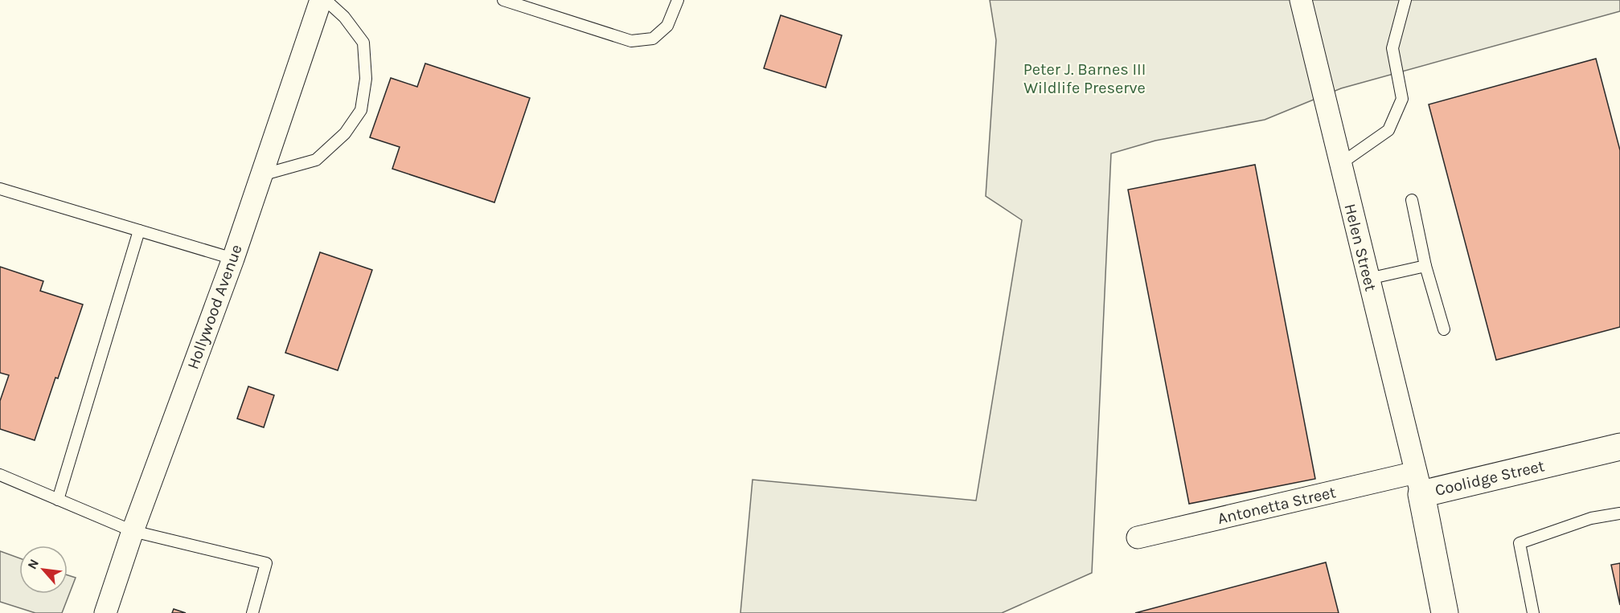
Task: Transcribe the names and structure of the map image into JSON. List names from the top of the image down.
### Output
{
  "streets": {
    "street": [
      "Helen Street",
      "Hollywood Avenue",
      "Coolidge Street",
      "Antonetta Street"
    ]
  },
  "crossings": [
    ["Helen Street", "Coolidge Street"],
    ["Helen Street", "Antonetta Street"],
    ["Coolidge Street", "Antonetta Street"]
  ],
  "parks": ["Peter J. Barnes III Wildlife Preserve"],
  "north": "top left"
}
